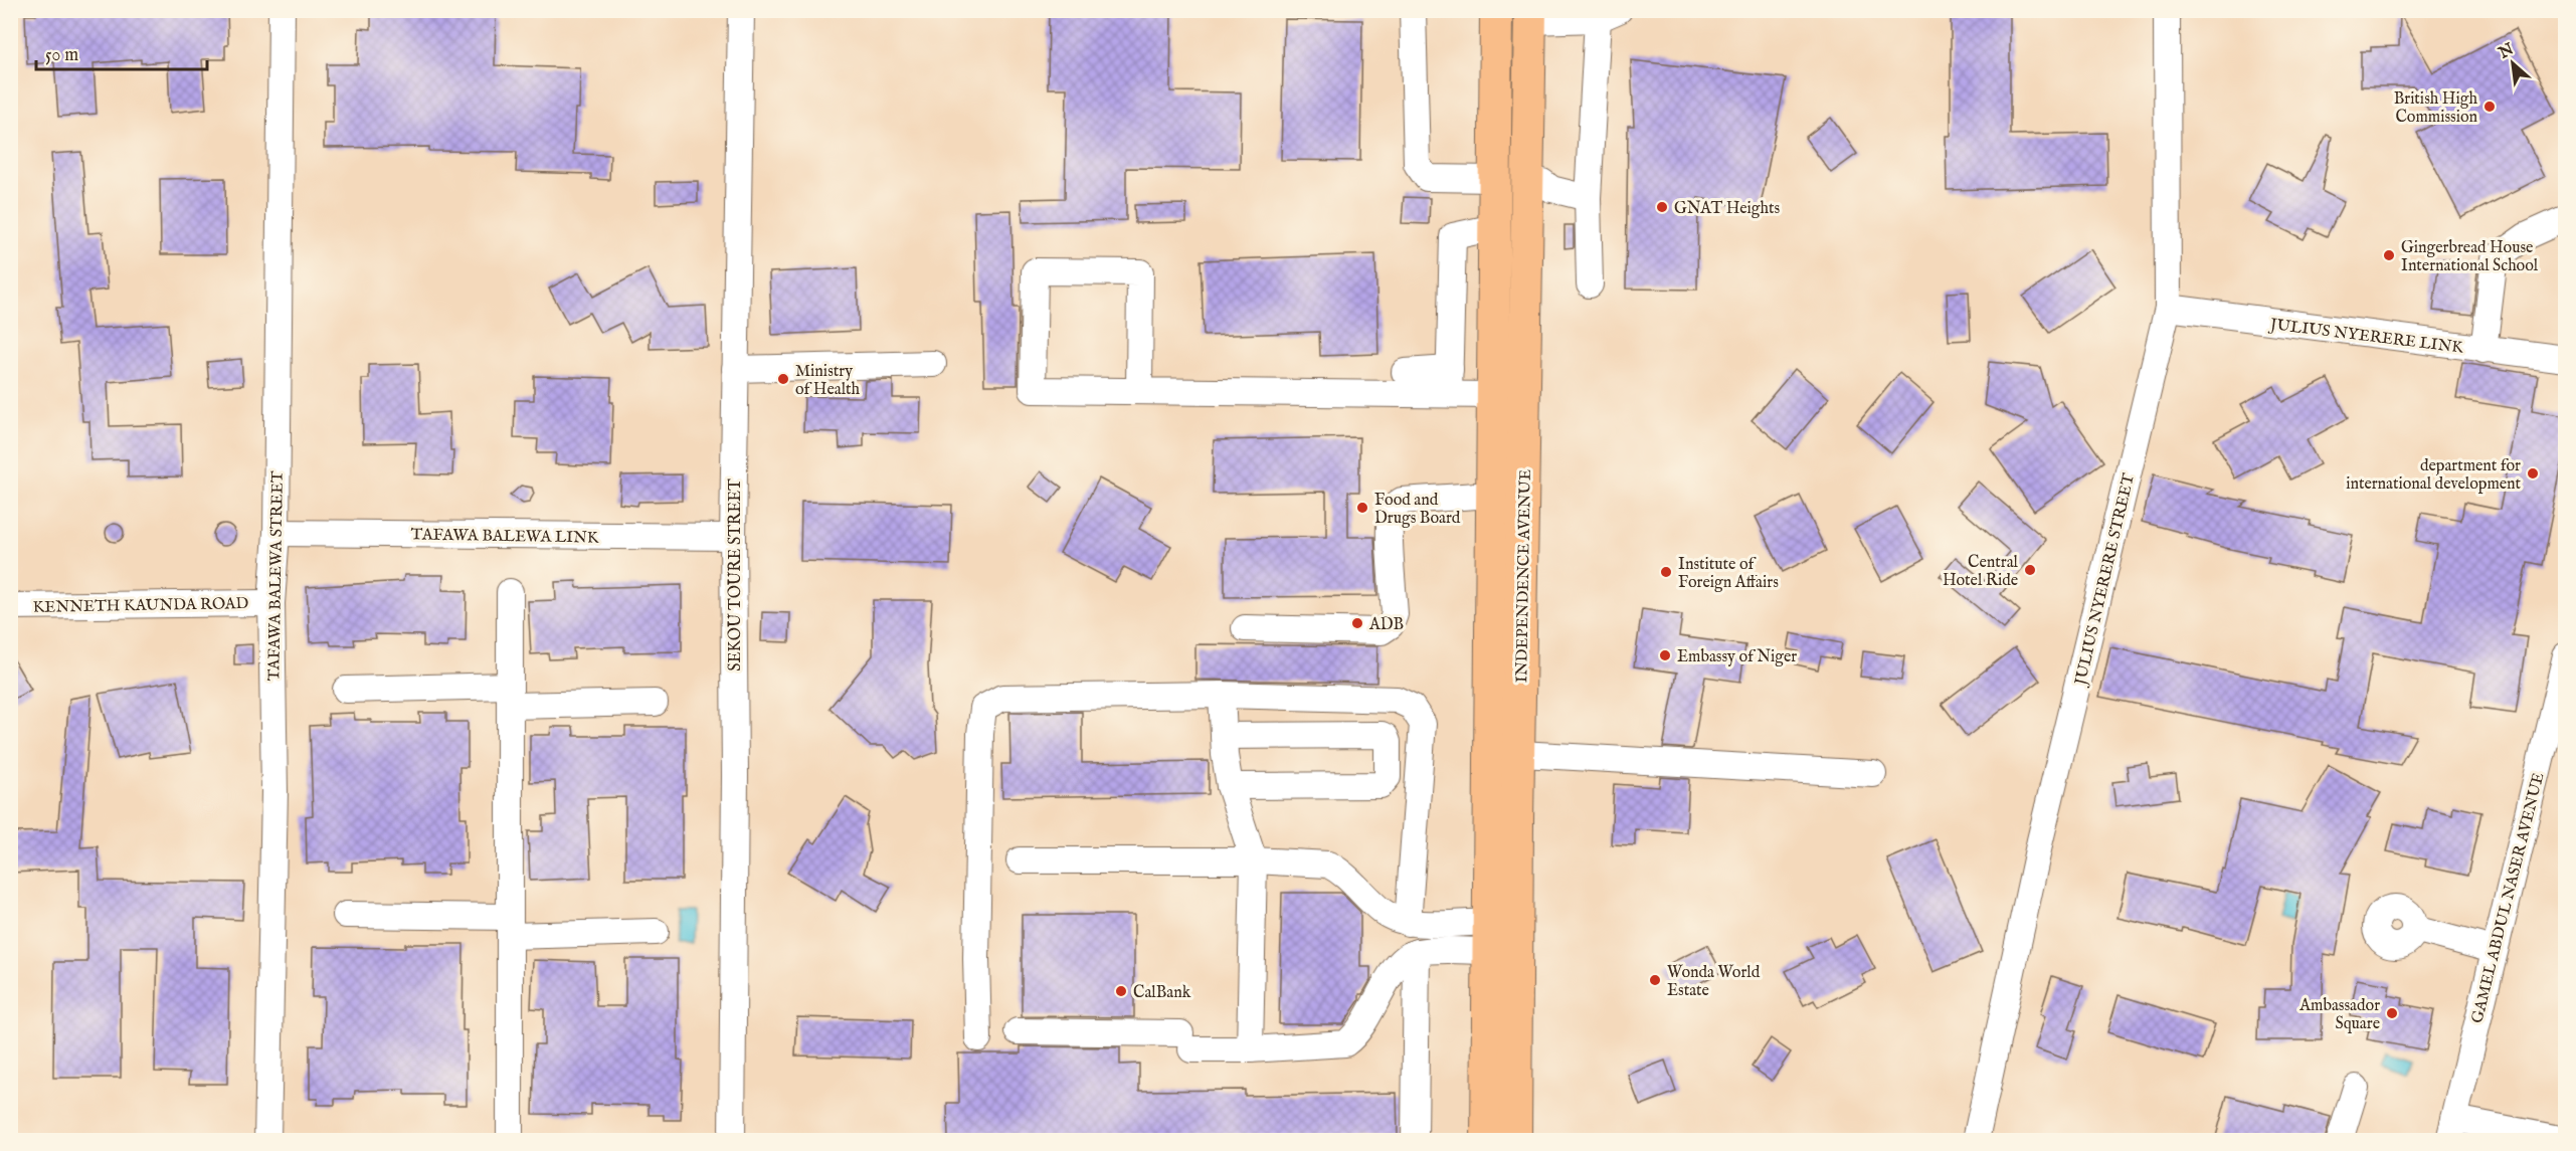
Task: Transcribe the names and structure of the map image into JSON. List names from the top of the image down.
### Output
{
  "streets": {
    "main road": ["INDEPENDENCE AVENUE"],
    "street": [
      "JULIUS NYERERE LINK",
      "TAFAWA BALEWA LINK",
      "SEKOU TOURE STREET",
      "TAFAWA BALEWA STREET",
      "JULIUS NYERERE STREET",
      "KENNETH KAUNDA ROAD",
      "GAMEL ABDUL NASER AVENUE"
    ]
  },
  "crossings": [
    ["JULIUS NYERERE LINK", "JULIUS NYERERE STREET"],
    ["TAFAWA BALEWA LINK", "SEKOU TOURE STREET"],
    ["TAFAWA BALEWA LINK", "TAFAWA BALEWA STREET"],
    ["TAFAWA BALEWA STREET", "KENNETH KAUNDA ROAD"]
  ],
  "places": [
    "British High Commission",
    "GNAT Heights",
    "Gingerbread House International School",
    "Ministry of Health",
    "department for international development",
    "Food and Drugs Board",
    "Central Hotel Ride",
    "Institute of Foreign Affairs",
    "ADB",
    "Embassy of Niger",
    "Wonda World Estate",
    "CalBank",
    "Ambassador Square"
  ],
  "scale_bar": "50 m",
  "north": "top left"
}
